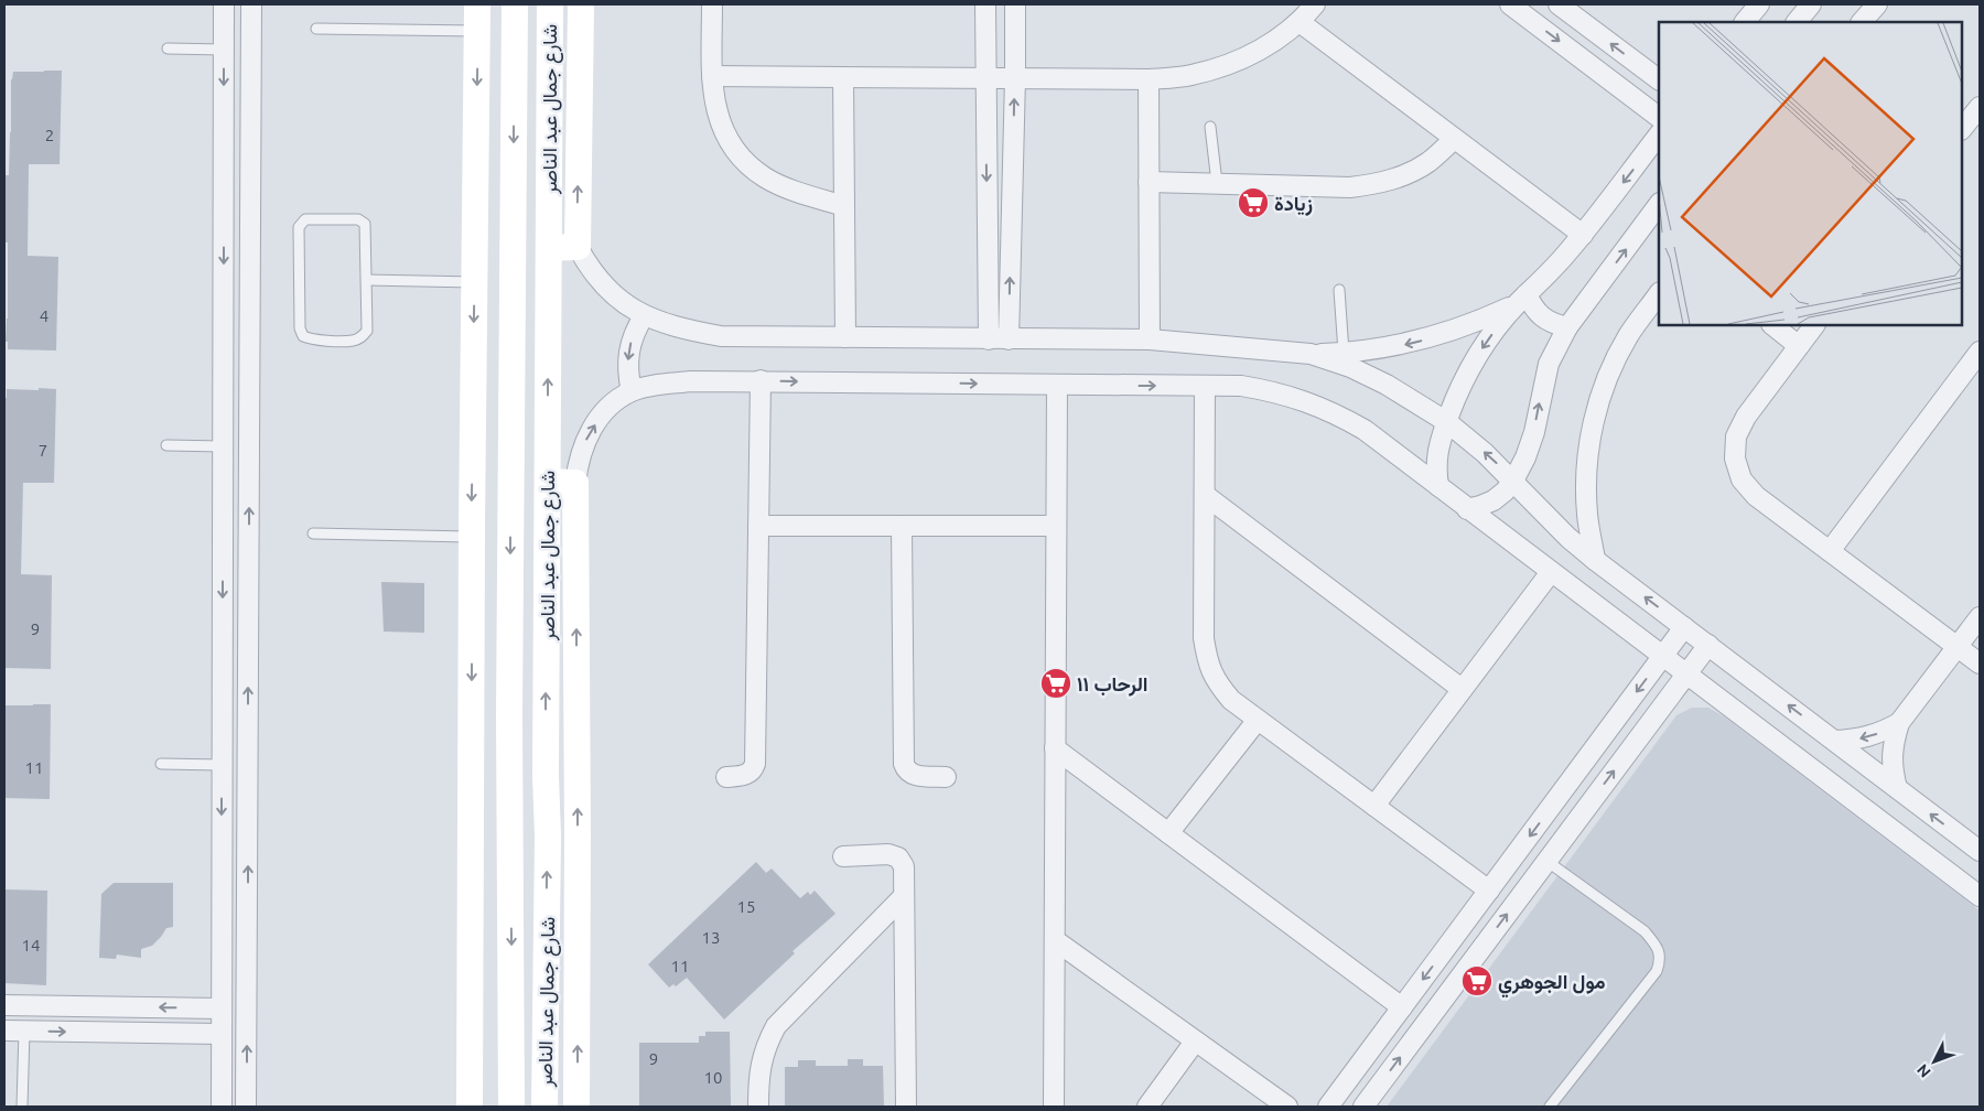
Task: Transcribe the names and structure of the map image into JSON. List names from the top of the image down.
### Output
{
  "streets": {
    "main road": ["شارع جمال عبد الناصر"]
  },
  "places": {
    "supermarket": ["زيادة", "الرحاب ١١", "مول الجوهري"]
  },
  "house_numbers": [
    "2",
    "4",
    "7",
    "9",
    "11",
    "15",
    "13",
    "14",
    "11",
    "9",
    "10"
  ],
  "north": "bottom left"
}
